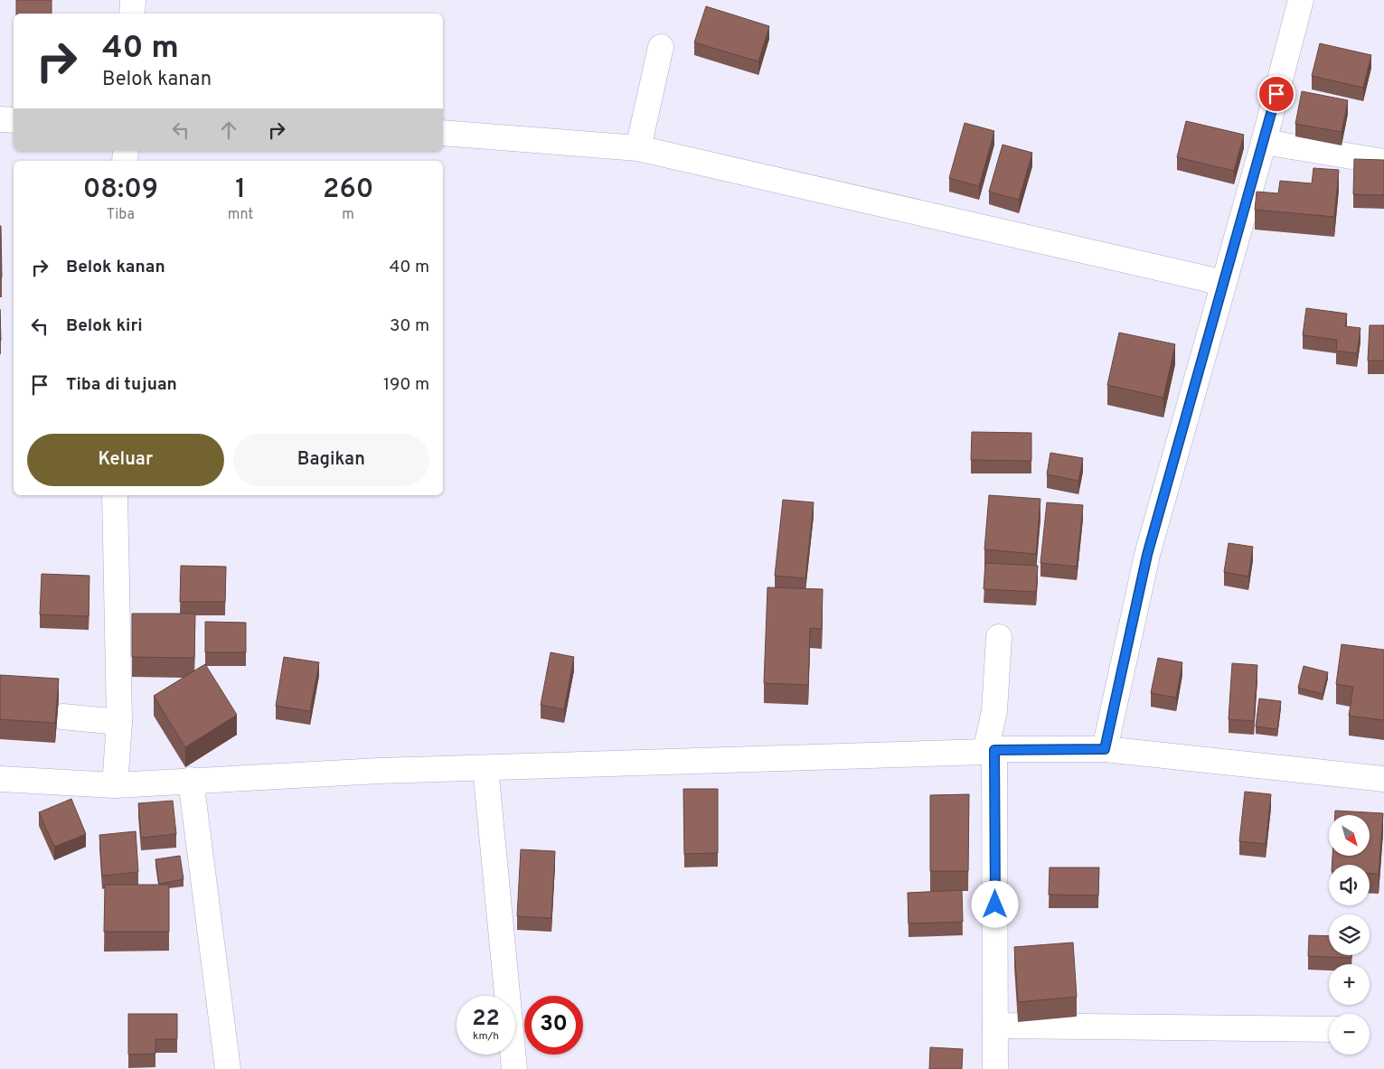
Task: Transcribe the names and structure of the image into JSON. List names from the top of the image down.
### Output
{
  "north": "bottom right",
  "page": {
    "turn": ["40 m", "Belok kanan"],
    "eta": [
      "08:09",
      "Tiba",
      "1",
      "mnt",
      "260",
      "m"
    ],
    "list": [
      {
        "name": "Belok kanan",
        "value": "40 m"
      },
      {
        "name": "Belok kiri",
        "value": "30 m"
      },
      {
        "name": "Tiba di tujuan",
        "value": "190 m"
      }
    ],
    "buttons": ["Keluar", "Bagikan"],
    "map_buttons": ["+", "−"],
    "speed": "22 km/h",
    "limit": "30"
  }
}
